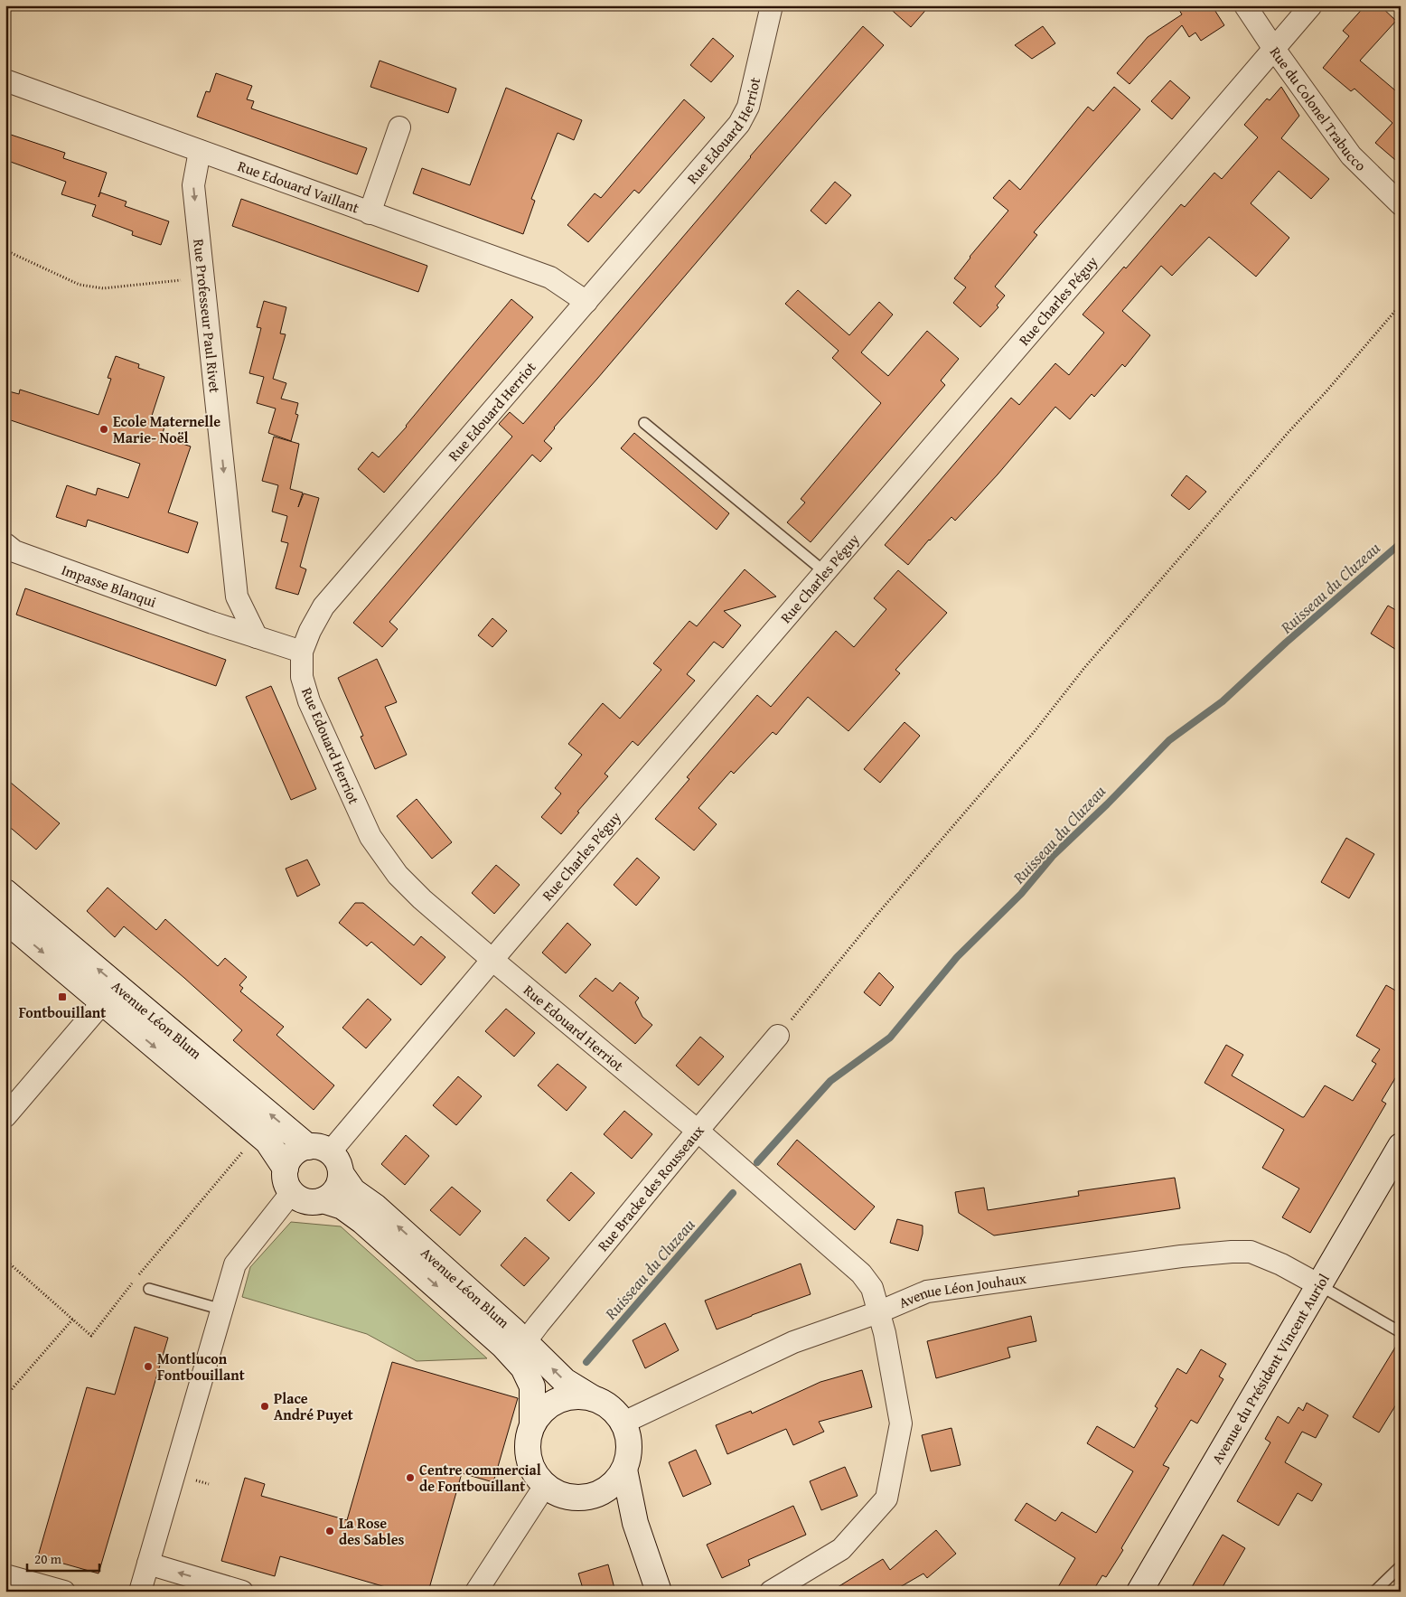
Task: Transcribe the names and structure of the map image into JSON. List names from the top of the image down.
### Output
{
  "streets": {
    "main road": ["Avenue Léon Blum", "Avenue du Président Vincent Auriol"],
    "street": [
      "Rue du Colonel Trabucco",
      "Rue Edouard Herriot",
      "Rue Edouard Vaillant",
      "Rue Charles Péguy",
      "Rue Professeur Paul Rivet",
      "Impasse Blanqui",
      "Rue Bracke des Rousseaux",
      "Avenue Léon Jouhaux"
    ]
  },
  "crossings": [
    ["Rue du Colonel Trabucco", "Rue Charles Péguy"],
    ["Rue Edouard Herriot", "Rue Edouard Vaillant"],
    ["Rue Edouard Herriot", "Rue Charles Péguy"],
    ["Rue Edouard Herriot", "Impasse Blanqui"],
    ["Rue Edouard Herriot", "Rue Bracke des Rousseaux"],
    ["Rue Edouard Herriot", "Avenue Léon Jouhaux"],
    ["Rue Edouard Vaillant", "Rue Professeur Paul Rivet"],
    ["Rue Charles Péguy", "Avenue Léon Blum"],
    ["Rue Professeur Paul Rivet", "Impasse Blanqui"],
    ["Avenue Léon Blum", "Rue Bracke des Rousseaux"],
    ["Avenue Léon Blum", "Avenue Léon Jouhaux"],
    ["Avenue Léon Jouhaux", "Avenue du Président Vincent Auriol"]
  ],
  "one_way": ["Rue Professeur Paul Rivet"],
  "water": ["Ruisseau du Cluzeau"],
  "places": {
    "other": [
      "Ecole Maternelle Marie- Noël",
      "Montlucon Fontbouillant",
      "Place André Puyet",
      "Centre commercial de Fontbouillant",
      "La Rose des Sables"
    ],
    "transit": ["Fontbouillant"]
  },
  "scale_bar": "20 m"
}
